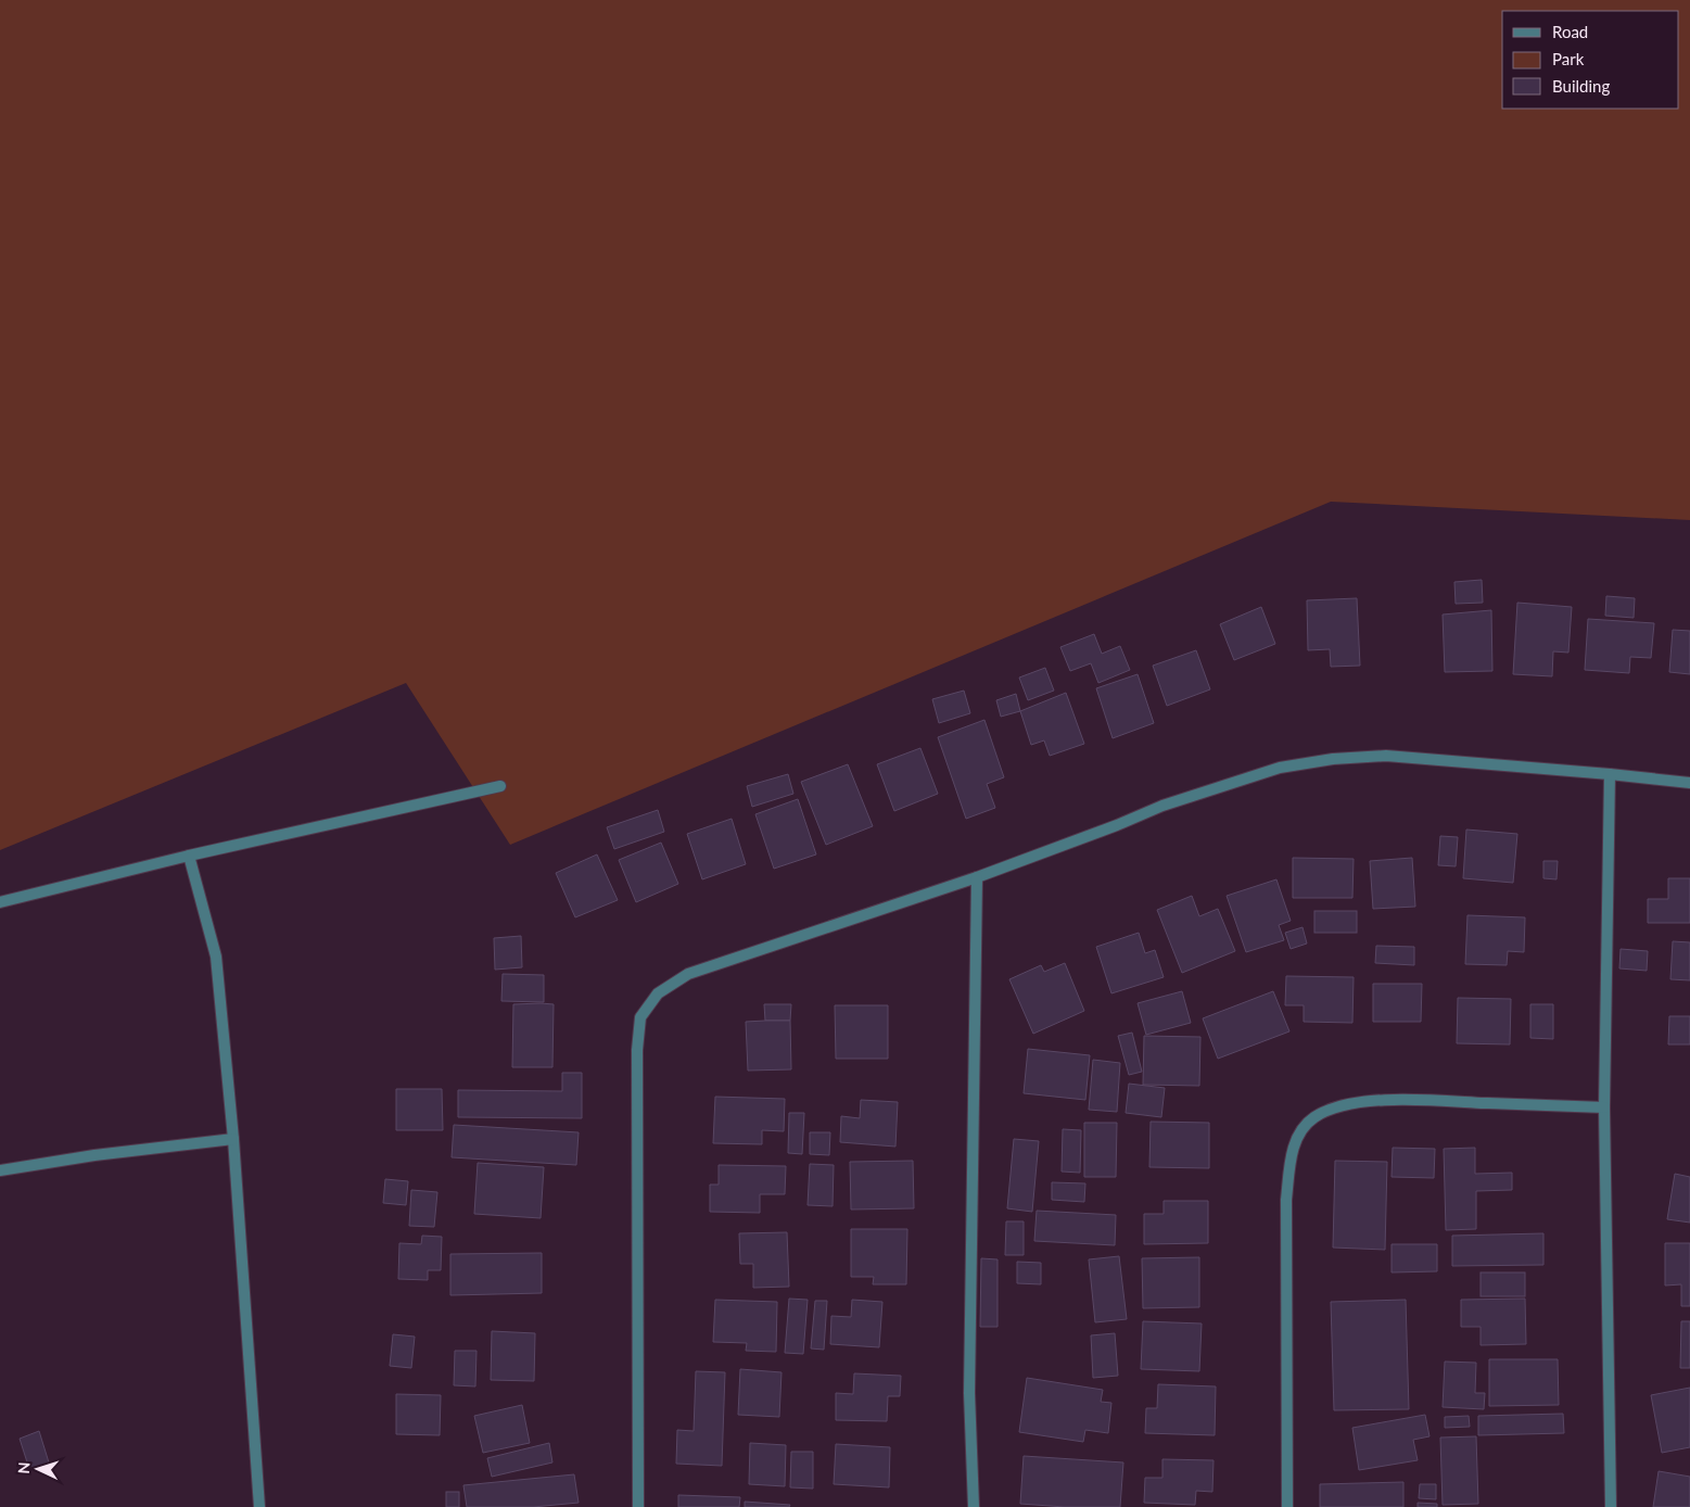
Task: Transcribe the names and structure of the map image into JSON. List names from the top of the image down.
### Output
{
  "legend": ["Road", "Park", "Building"],
  "north": "left"
}
